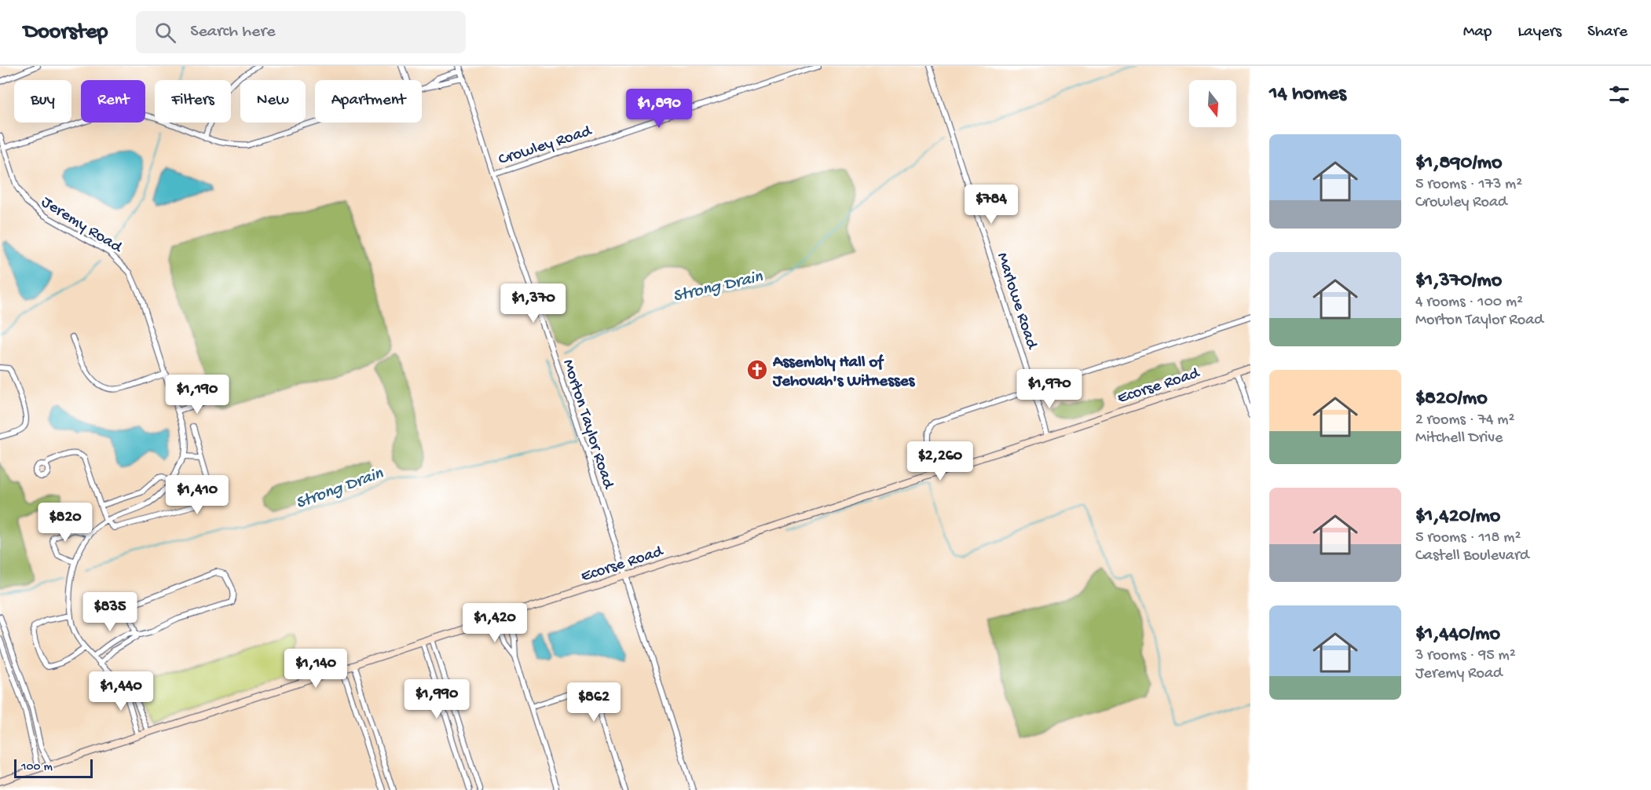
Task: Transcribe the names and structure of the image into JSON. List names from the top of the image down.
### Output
{
  "streets": {
    "main road": ["Ecorse Road"],
    "street": [
      "Crowley Road",
      "Jeremy Road",
      "Marlowe Road",
      "Morton Taylor Road"
    ]
  },
  "crossings": [
    ["Crowley Road", "Morton Taylor Road"],
    ["Jeremy Road", "Ecorse Road"],
    ["Marlowe Road", "Ecorse Road"],
    ["Ecorse Road", "Morton Taylor Road"]
  ],
  "water": ["Strong Drain"],
  "places": {
    "church": ["Assembly Hall of Jehovah's Witnesses"]
  },
  "scale_bar": "100 m",
  "north": "bottom",
  "page": {
    "header": "Doorstep",
    "search": "Search here",
    "nav": ["Map", "Layers", "Share"],
    "heading": "14 homes",
    "chip": [
      "Buy",
      "Rent",
      "Filters",
      "New",
      "Apartment"
    ],
    "price": [
      "$1,890",
      "$784",
      "$1,370",
      "$1,970",
      "$1,190",
      "$2,260",
      "$1,410",
      "$820",
      "$835",
      "$1,420",
      "$1,140",
      "$1,440",
      "$1,990",
      "$862"
    ],
    "list": [
      {
        "name": "$1,890/mo",
        "note": "5 rooms · 173 m² · Crowley Road"
      },
      {
        "name": "$1,370/mo",
        "note": "4 rooms · 100 m² · Morton Taylor Road"
      },
      {
        "name": "$820/mo",
        "note": "2 rooms · 74 m² · Mitchell Drive"
      },
      {
        "name": "$1,420/mo",
        "note": "5 rooms · 118 m² · Castell Boulevard"
      },
      {
        "name": "$1,440/mo",
        "note": "3 rooms · 95 m² · Jeremy Road"
      }
    ],
    "scale": "100 m"
  }
}
